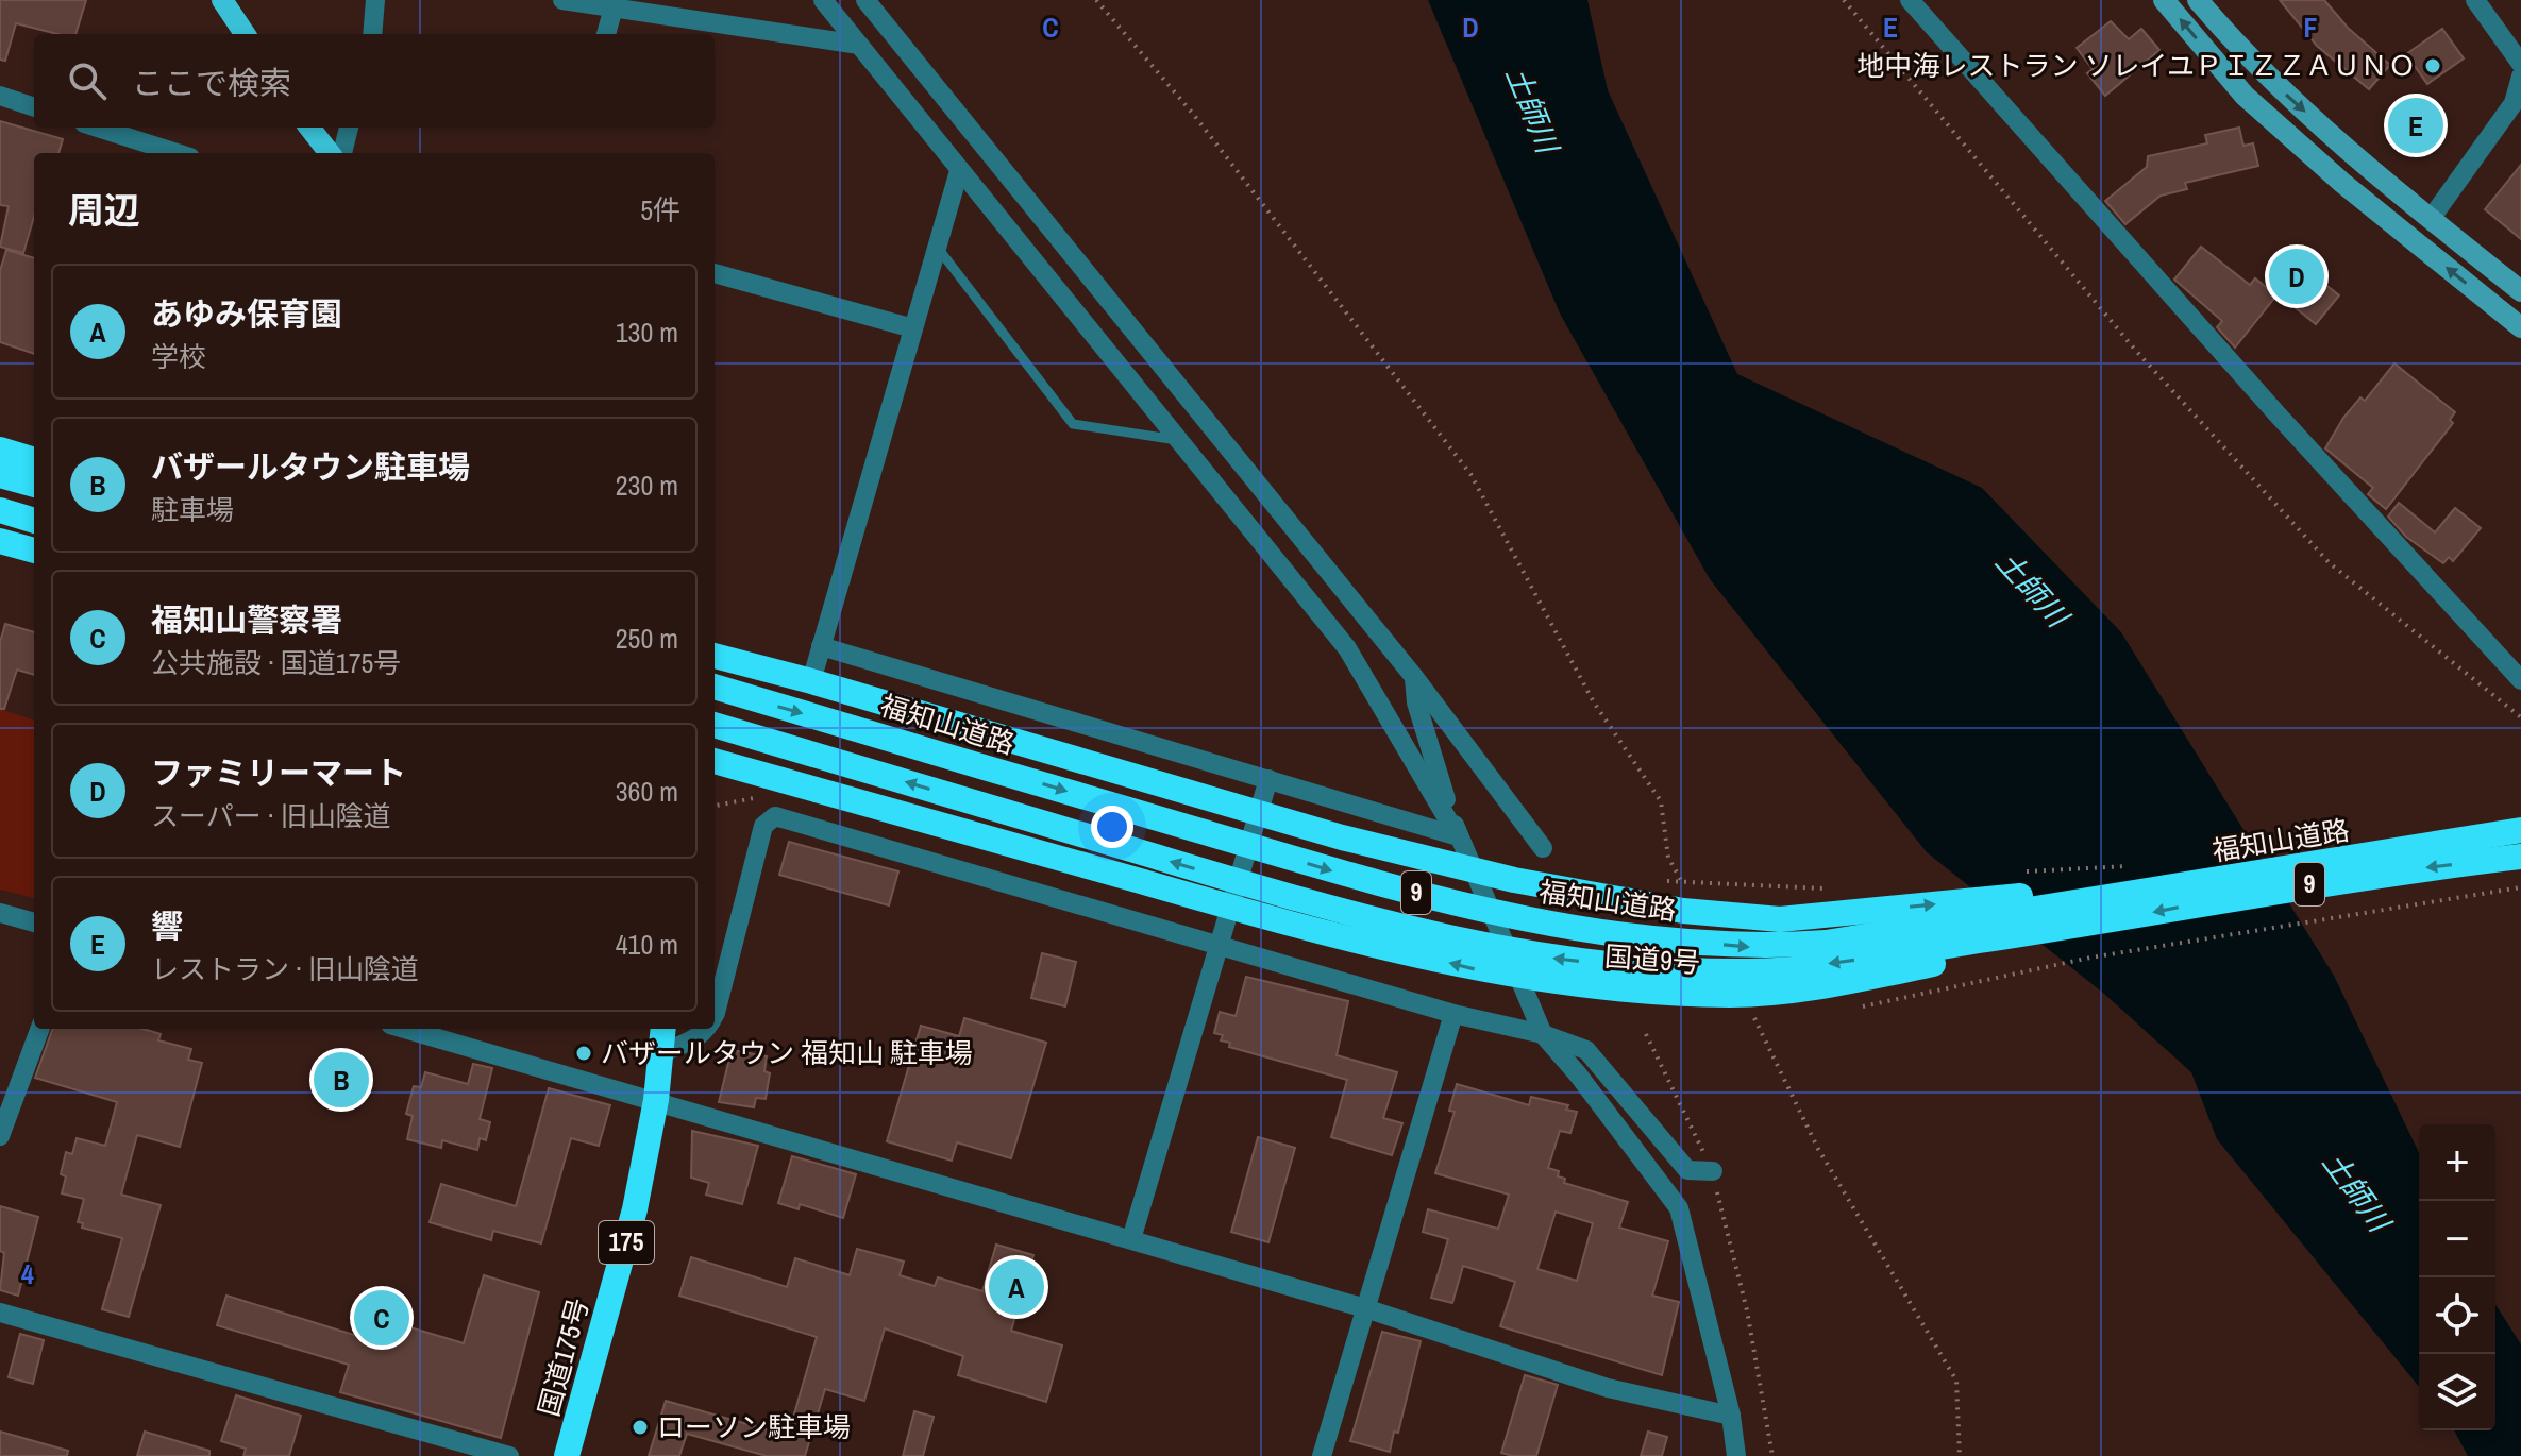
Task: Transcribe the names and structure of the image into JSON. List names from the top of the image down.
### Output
{
  "streets": {
    "highway": [
      "福知山道路",
      "9",
      "国道9号",
      "175",
      "国道175号"
    ]
  },
  "crossings": [
    ["福知山道路", "9"],
    ["福知山道路", "国道9号"]
  ],
  "water": ["土師川"],
  "places": ["地中海レストラン ソレイユＰＩＺＺＡＵＮＯ", "バザールタウン 福知山 駐車場", "ローソン駐車場"],
  "page": {
    "search": "ここで検索",
    "pins": [
      "E",
      "D",
      "B",
      "A",
      "C"
    ],
    "heading": ["周辺", "5件"],
    "list": [
      {
        "mark": "A",
        "name": "あゆみ保育園",
        "note": "学校",
        "value": "130 m"
      },
      {
        "mark": "B",
        "name": "バザールタウン駐車場",
        "note": "駐車場",
        "value": "230 m"
      },
      {
        "mark": "C",
        "name": "福知山警察署",
        "note": "公共施設 · 国道175号",
        "value": "250 m"
      },
      {
        "mark": "D",
        "name": "ファミリーマート",
        "note": "スーパー · 旧山陰道",
        "value": "360 m"
      },
      {
        "mark": "E",
        "name": "響",
        "note": "レストラン · 旧山陰道",
        "value": "410 m"
      }
    ],
    "map_buttons": ["+", "−"]
  },
  "grid": {
    "columns": [
      "C",
      "D",
      "E",
      "F"
    ],
    "rows": ["4"]
  }
}
